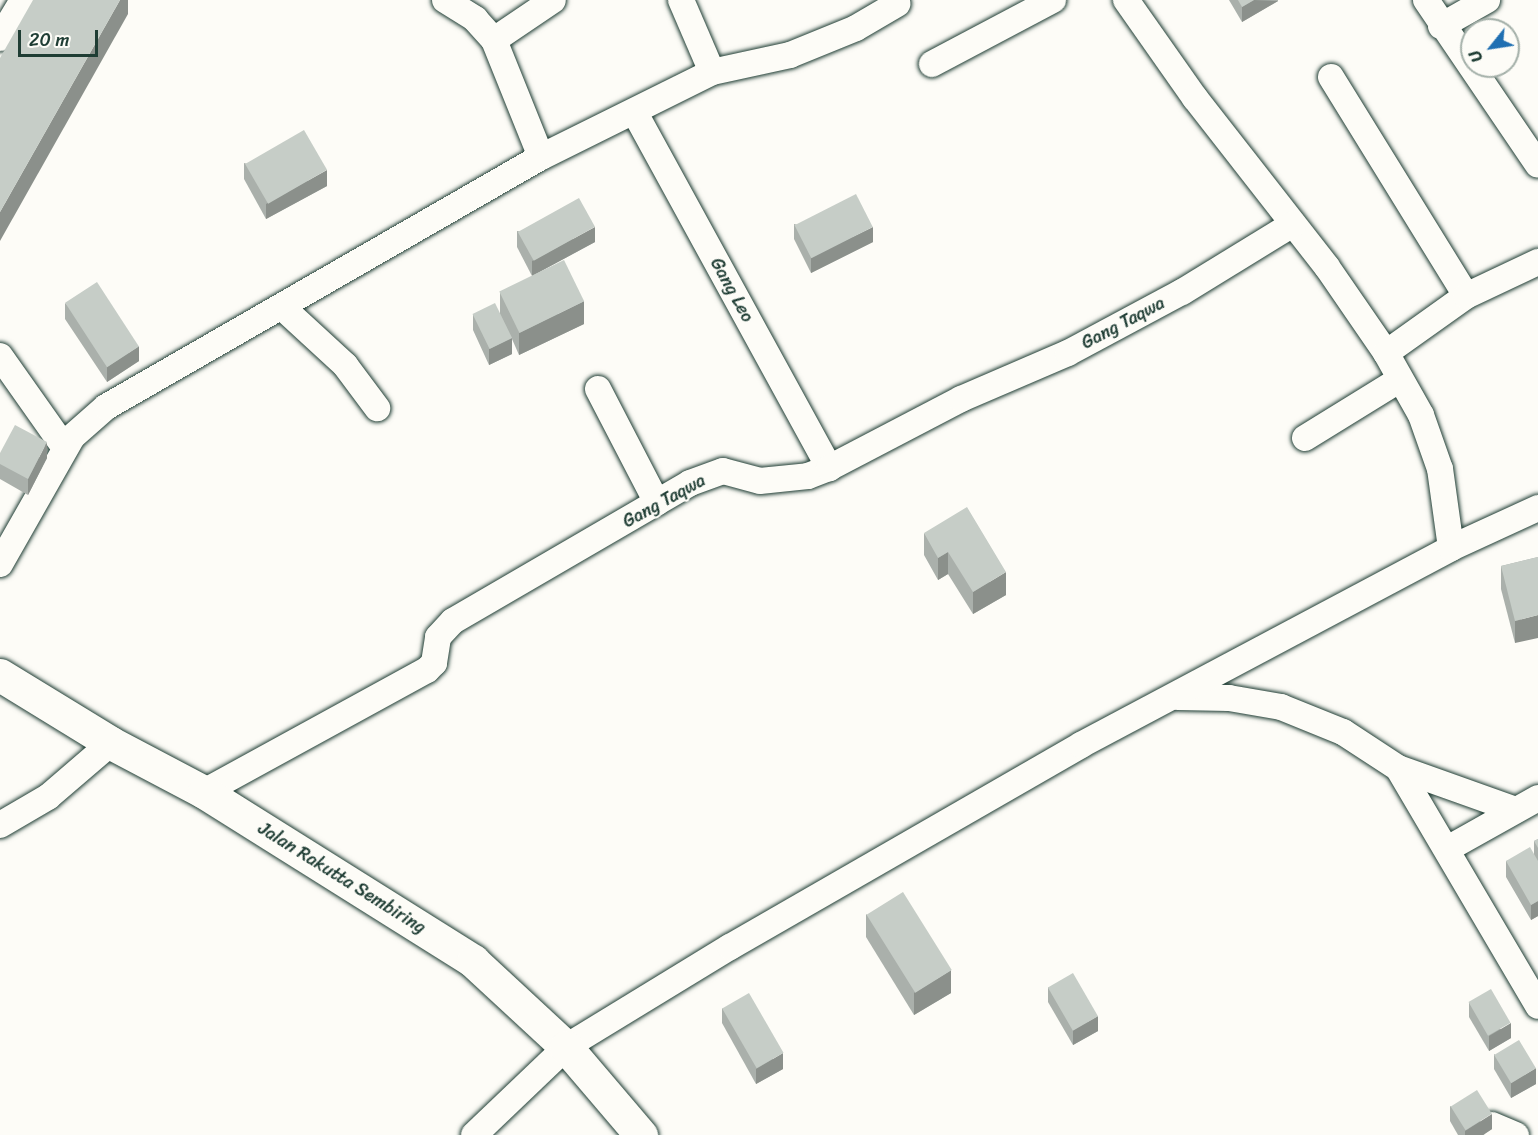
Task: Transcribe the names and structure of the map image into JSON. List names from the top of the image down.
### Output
{
  "streets": {
    "main road": ["Jalan Rakutta Sembiring"],
    "street": ["Gang Leo", "Gang Taqwa"]
  },
  "crossings": [
    ["Gang Leo", "Gang Taqwa"],
    ["Gang Taqwa", "Jalan Rakutta Sembiring"]
  ],
  "scale_bar": "20 m",
  "north": "bottom left"
}
